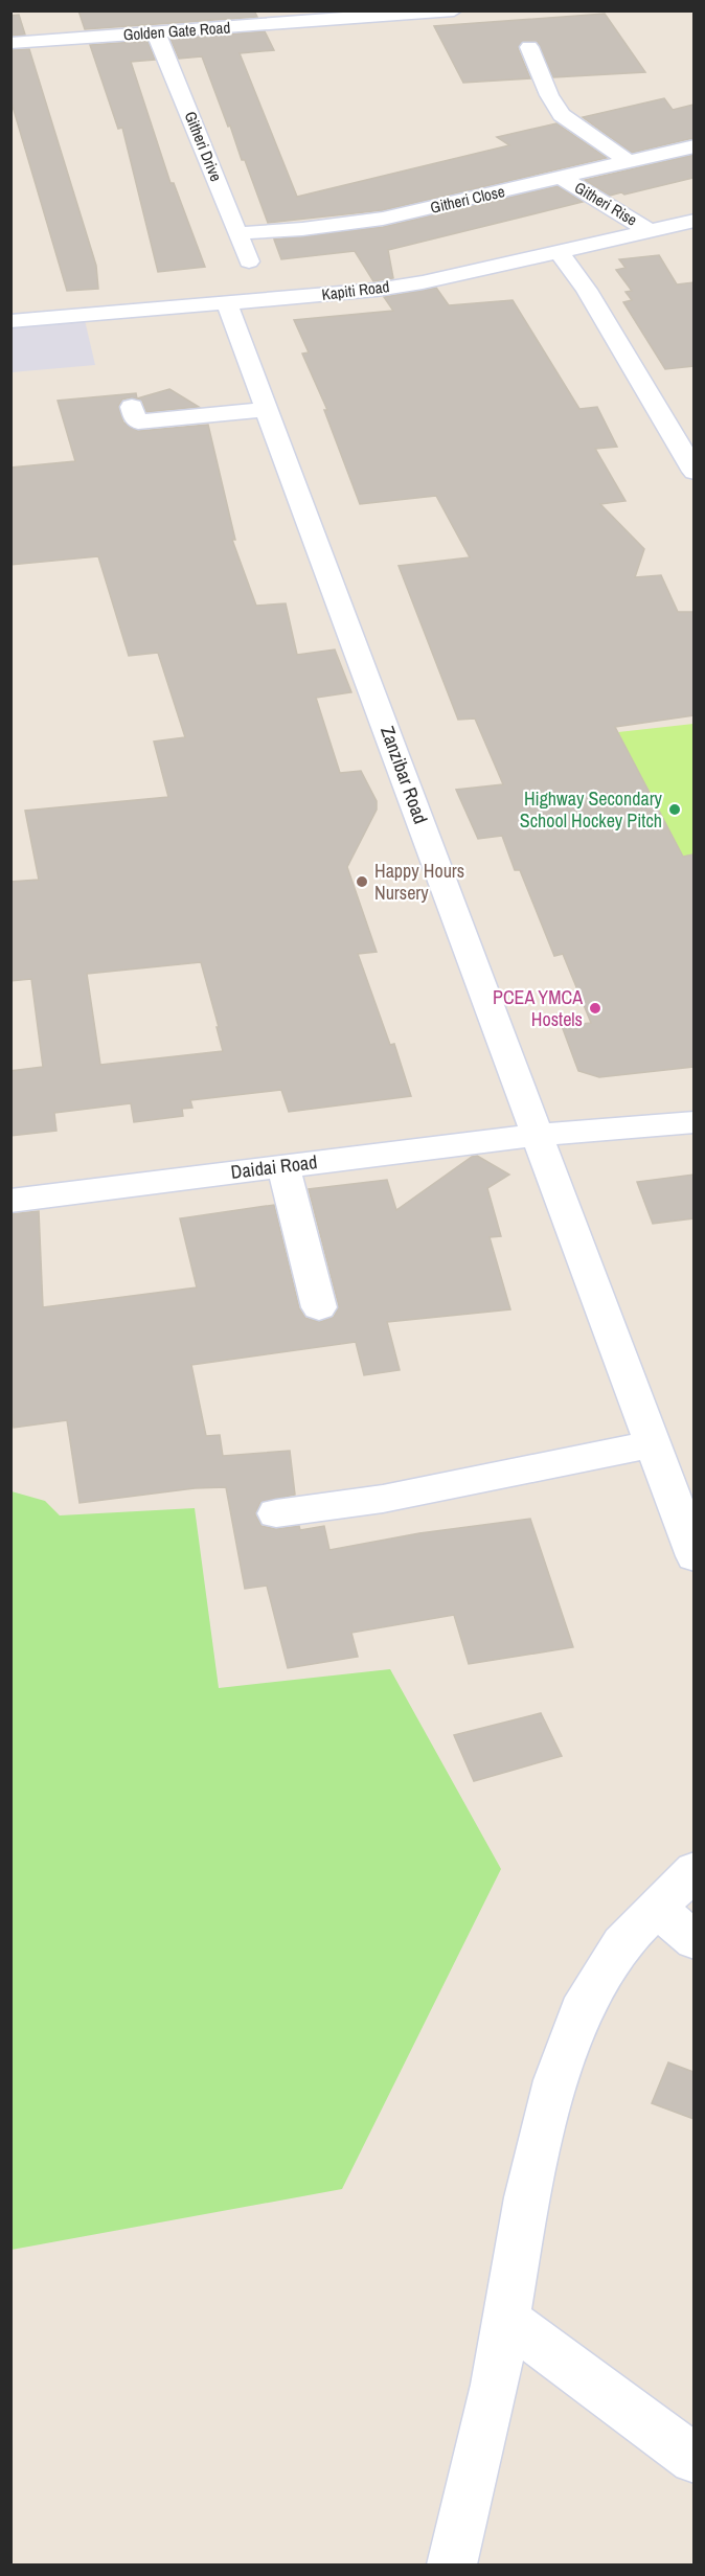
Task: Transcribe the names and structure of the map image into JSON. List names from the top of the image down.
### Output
{
  "streets": {
    "street": [
      "Golden Gate Road",
      "Githeri Drive",
      "Githeri Close",
      "Githeri Rise",
      "Kapiti Road",
      "Zanzibar Road",
      "Daidai Road"
    ]
  },
  "crossings": [
    ["Golden Gate Road", "Githeri Drive"],
    ["Githeri Drive", "Githeri Close"],
    ["Githeri Close", "Githeri Rise"],
    ["Githeri Rise", "Kapiti Road"],
    ["Kapiti Road", "Zanzibar Road"],
    ["Zanzibar Road", "Daidai Road"]
  ],
  "places": ["Highway Secondary School Hockey Pitch", "Happy Hours Nursery", "PCEA YMCA Hostels"]
}
